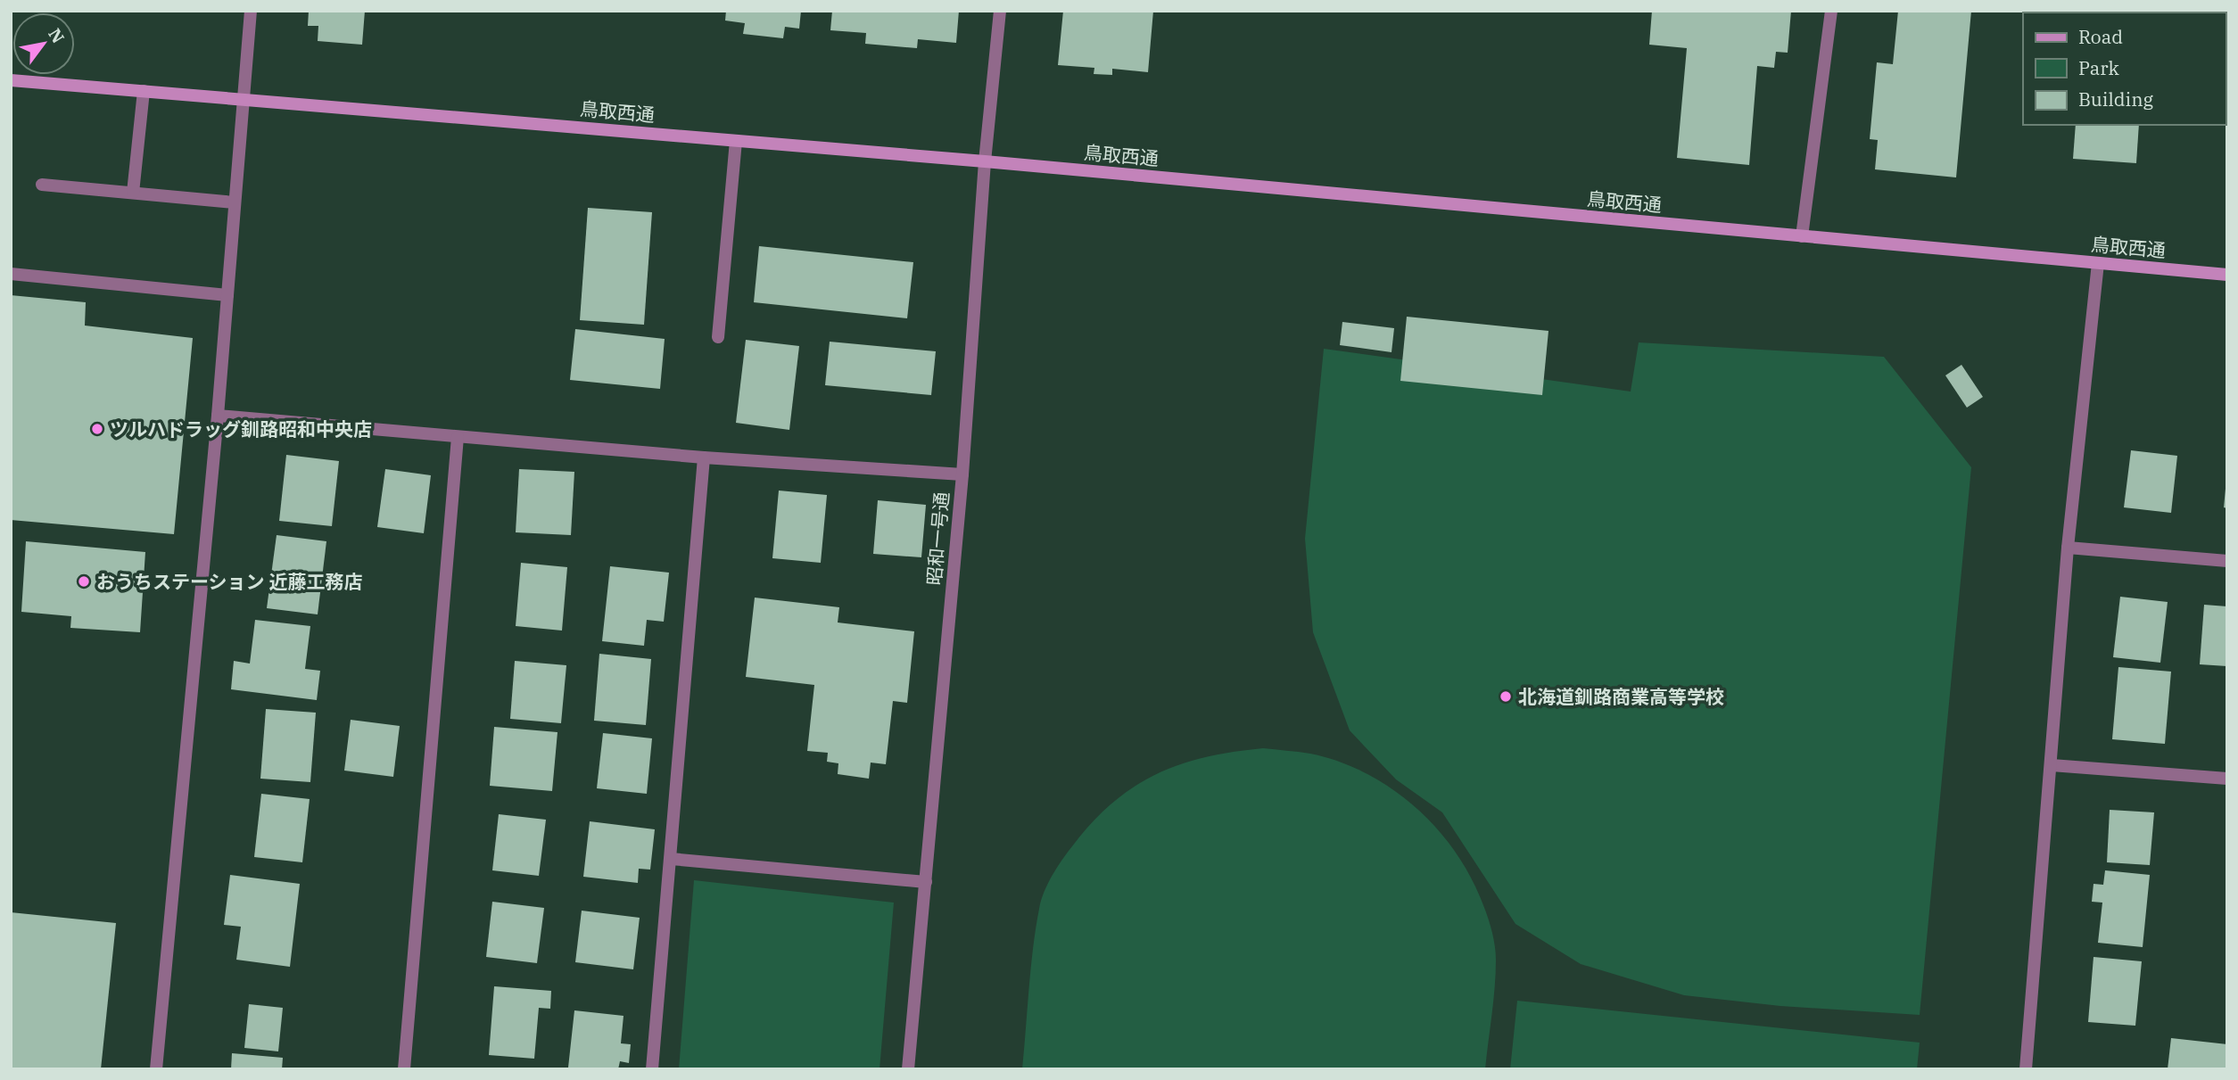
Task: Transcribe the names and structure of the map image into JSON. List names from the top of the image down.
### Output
{
  "streets": {
    "street": ["鳥取西通", "昭和一号通"]
  },
  "crossings": [
    ["鳥取西通", "昭和一号通"]
  ],
  "places": ["ツルハドラッグ釧路昭和中央店", "おうちステーション 近藤工務店", "北海道釧路商業高等学校"],
  "legend": ["Road", "Park", "Building"],
  "north": "top right"
}
